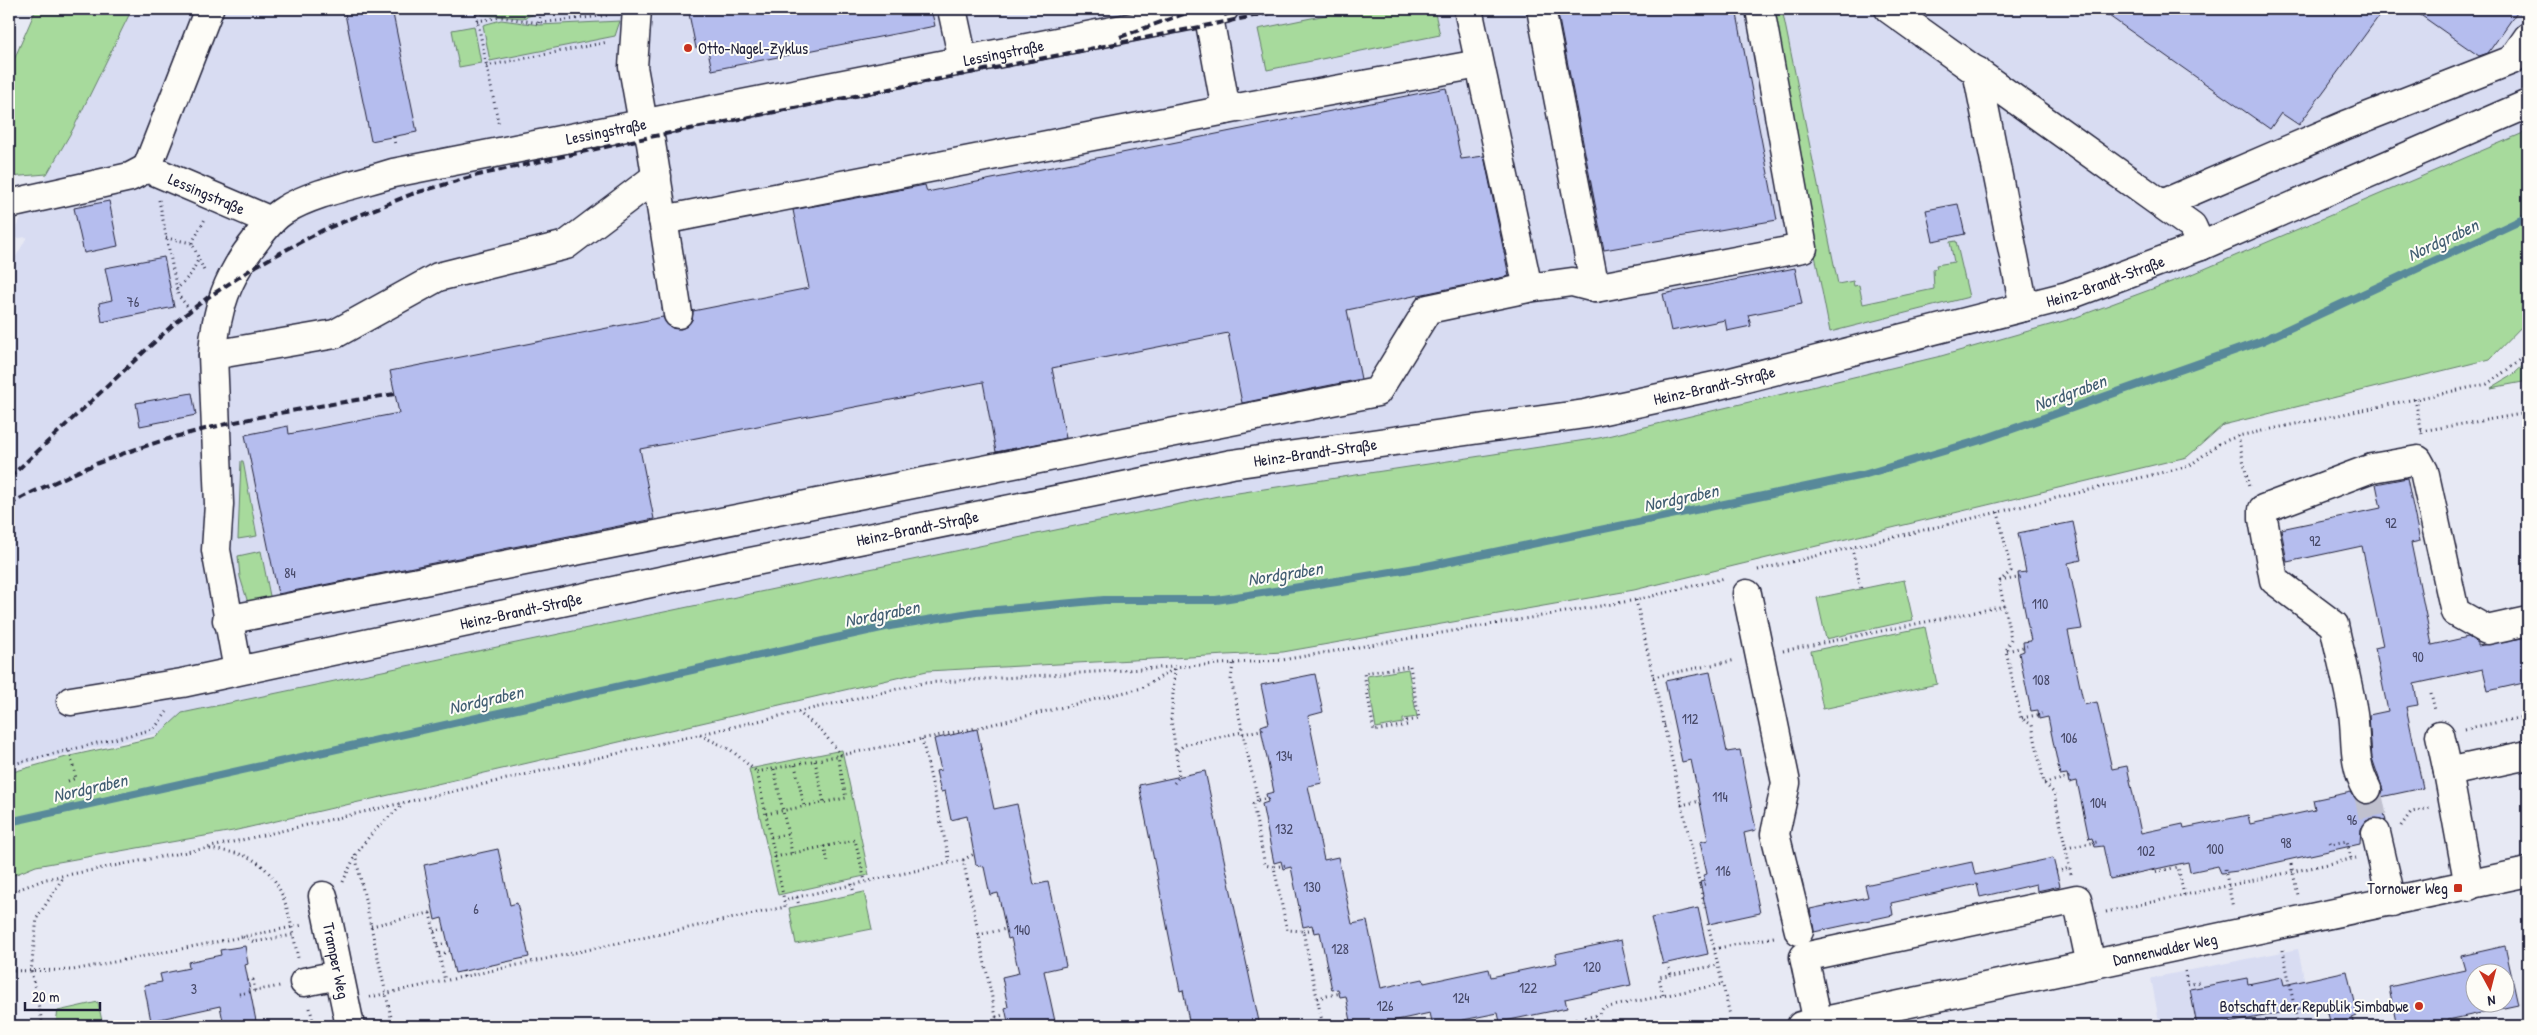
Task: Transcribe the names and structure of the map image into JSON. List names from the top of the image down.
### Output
{
  "streets": {
    "street": [
      "Lessingstraße",
      "Heinz-Brandt-Straße",
      "Dannenwalder Weg",
      "Tramper Weg"
    ]
  },
  "water": ["Nordgraben"],
  "places": {
    "other": ["Otto-Nagel-Zyklus", "Botschaft der Republik Simbabwe"],
    "transit": ["Tornower Weg"]
  },
  "house_numbers": [
    "76",
    "92",
    "92",
    "84",
    "110",
    "90",
    "108",
    "112",
    "106",
    "134",
    "114",
    "104",
    "96",
    "132",
    "98",
    "100",
    "102",
    "116",
    "130",
    "6",
    "140",
    "128",
    "120",
    "122",
    "3",
    "124",
    "126"
  ],
  "scale_bar": "20 m",
  "north": "bottom"
}
